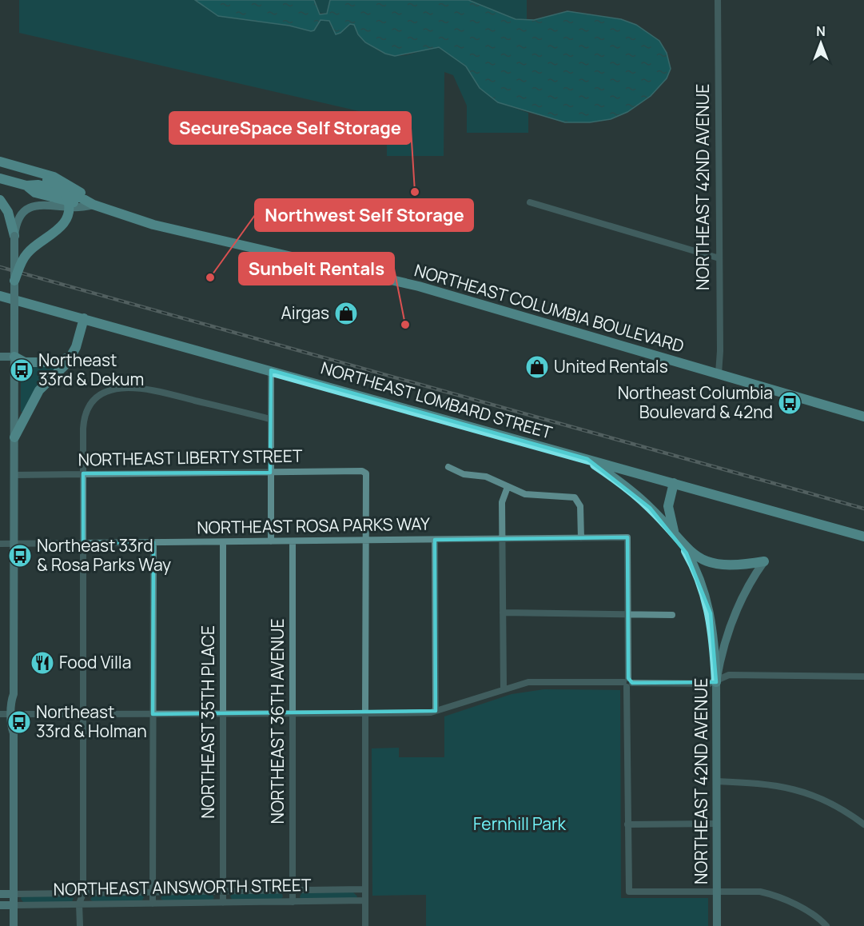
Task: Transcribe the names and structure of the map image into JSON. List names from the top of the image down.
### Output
{
  "streets": {
    "main road": [
      "NORTHEAST 42ND AVENUE",
      "NORTHEAST COLUMBIA BOULEVARD",
      "NORTHEAST LOMBARD STREET",
      "NORTHEAST AINSWORTH STREET"
    ],
    "street": [
      "NORTHEAST LIBERTY STREET",
      "NORTHEAST ROSA PARKS WAY",
      "NORTHEAST 36TH AVENUE",
      "NORTHEAST 35TH PLACE"
    ]
  },
  "crossings": [
    ["NORTHEAST 42ND AVENUE", "NORTHEAST COLUMBIA BOULEVARD"],
    ["NORTHEAST LIBERTY STREET", "NORTHEAST ROSA PARKS WAY"],
    ["NORTHEAST ROSA PARKS WAY", "NORTHEAST 36TH AVENUE"],
    ["NORTHEAST ROSA PARKS WAY", "NORTHEAST 35TH PLACE"],
    ["NORTHEAST 36TH AVENUE", "NORTHEAST AINSWORTH STREET"],
    ["NORTHEAST 35TH PLACE", "NORTHEAST AINSWORTH STREET"]
  ],
  "parks": ["Fernhill Park"],
  "places": {
    "other": ["SecureSpace Self Storage", "Northwest Self Storage", "Sunbelt Rentals"],
    "shop": ["Airgas", "United Rentals"],
    "bus stop": [
      "Northeast 33rd & Dekum",
      "Northeast Columbia Boulevard & 42nd",
      "Northeast 33rd & Rosa Parks Way",
      "Northeast 33rd & Holman"
    ],
    "restaurant": ["Food Villa"]
  },
  "north": "top"
}
